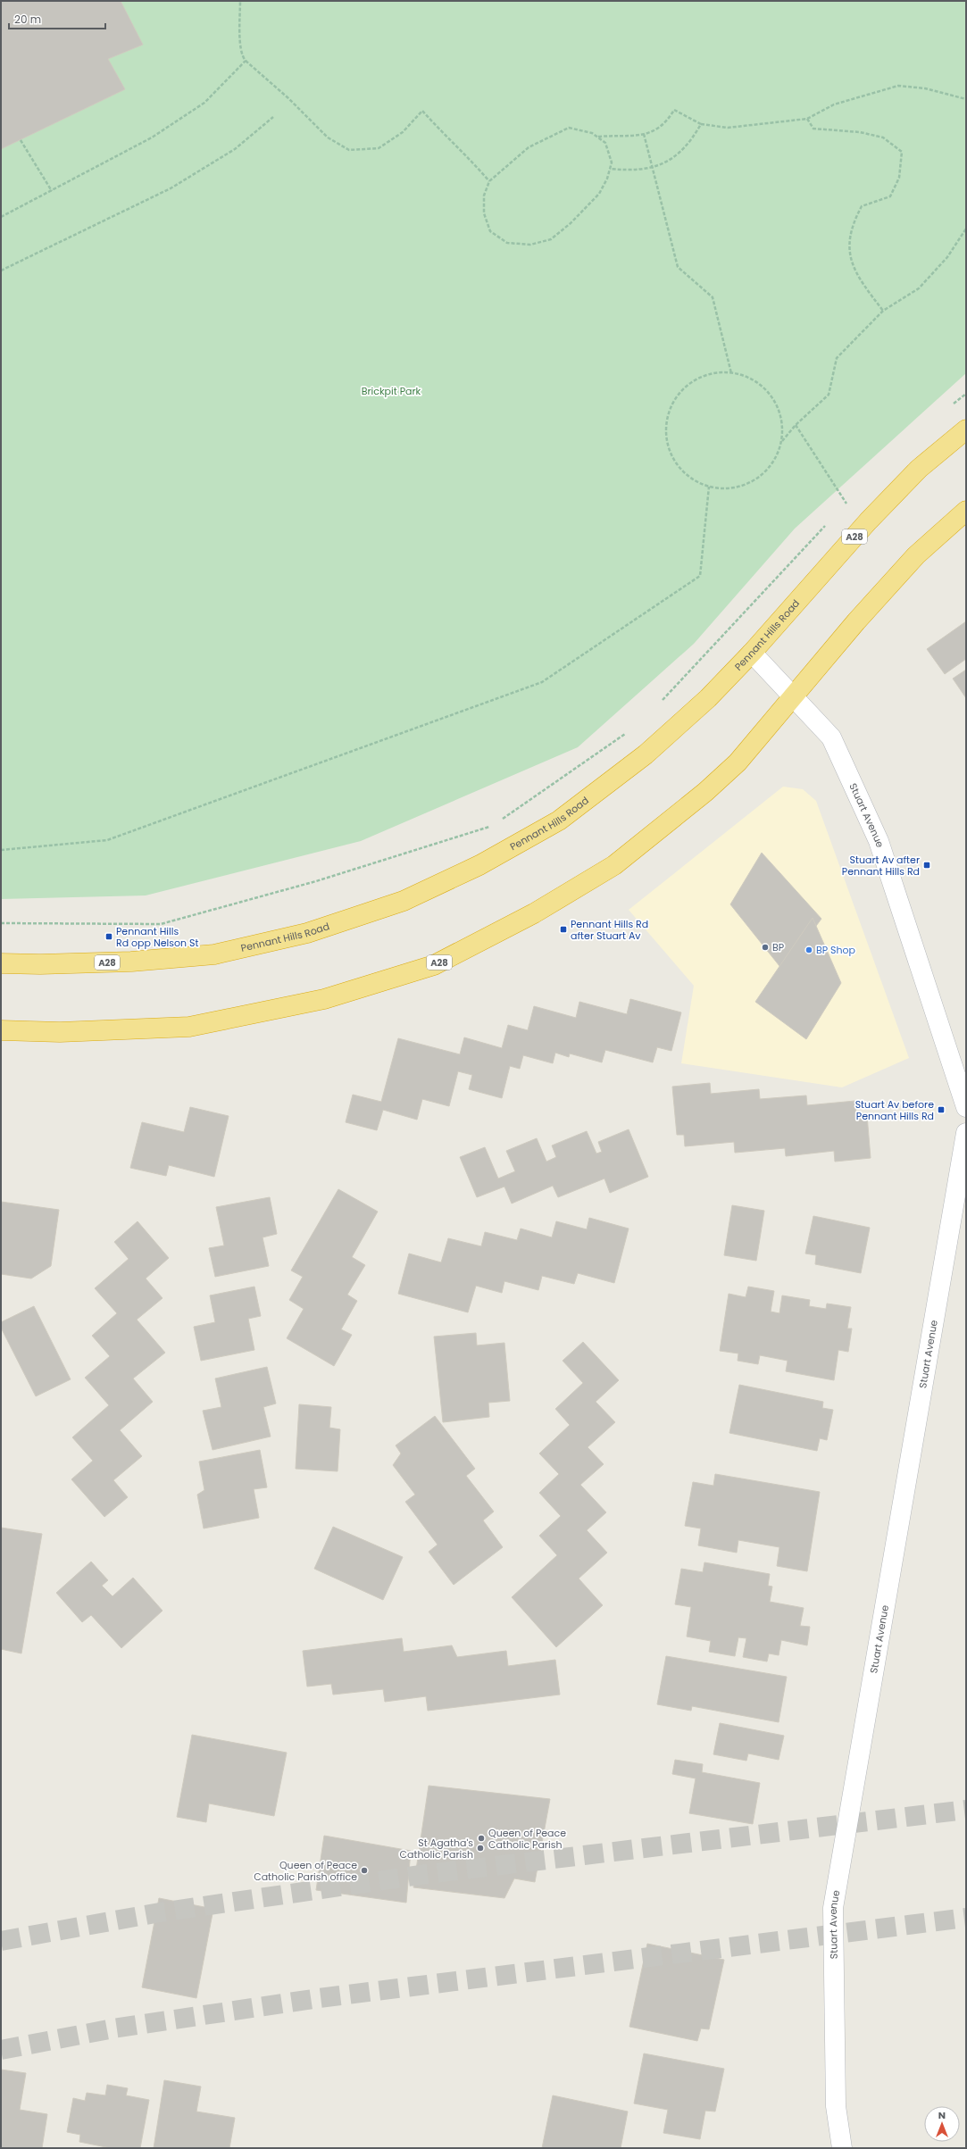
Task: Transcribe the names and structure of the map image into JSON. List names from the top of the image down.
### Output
{
  "streets": {
    "highway": ["A28", "Pennant Hills Road"],
    "street": ["Stuart Avenue"]
  },
  "crossings": [
    ["A28", "Stuart Avenue"],
    ["Pennant Hills Road", "Stuart Avenue"]
  ],
  "parks": ["Brickpit Park"],
  "places": {
    "transit": [
      "Stuart Av after Pennant Hills Rd",
      "Pennant Hills Rd after Stuart Av",
      "Pennant Hills Rd opp Nelson St",
      "Stuart Av before Pennant Hills Rd"
    ],
    "other": [
      "BP",
      "BP Shop",
      "Queen of Peace Catholic Parish",
      "St Agatha's Catholic Parish",
      "Queen of Peace Catholic Parish office"
    ]
  },
  "scale_bar": "20 m",
  "north": "top"
}
